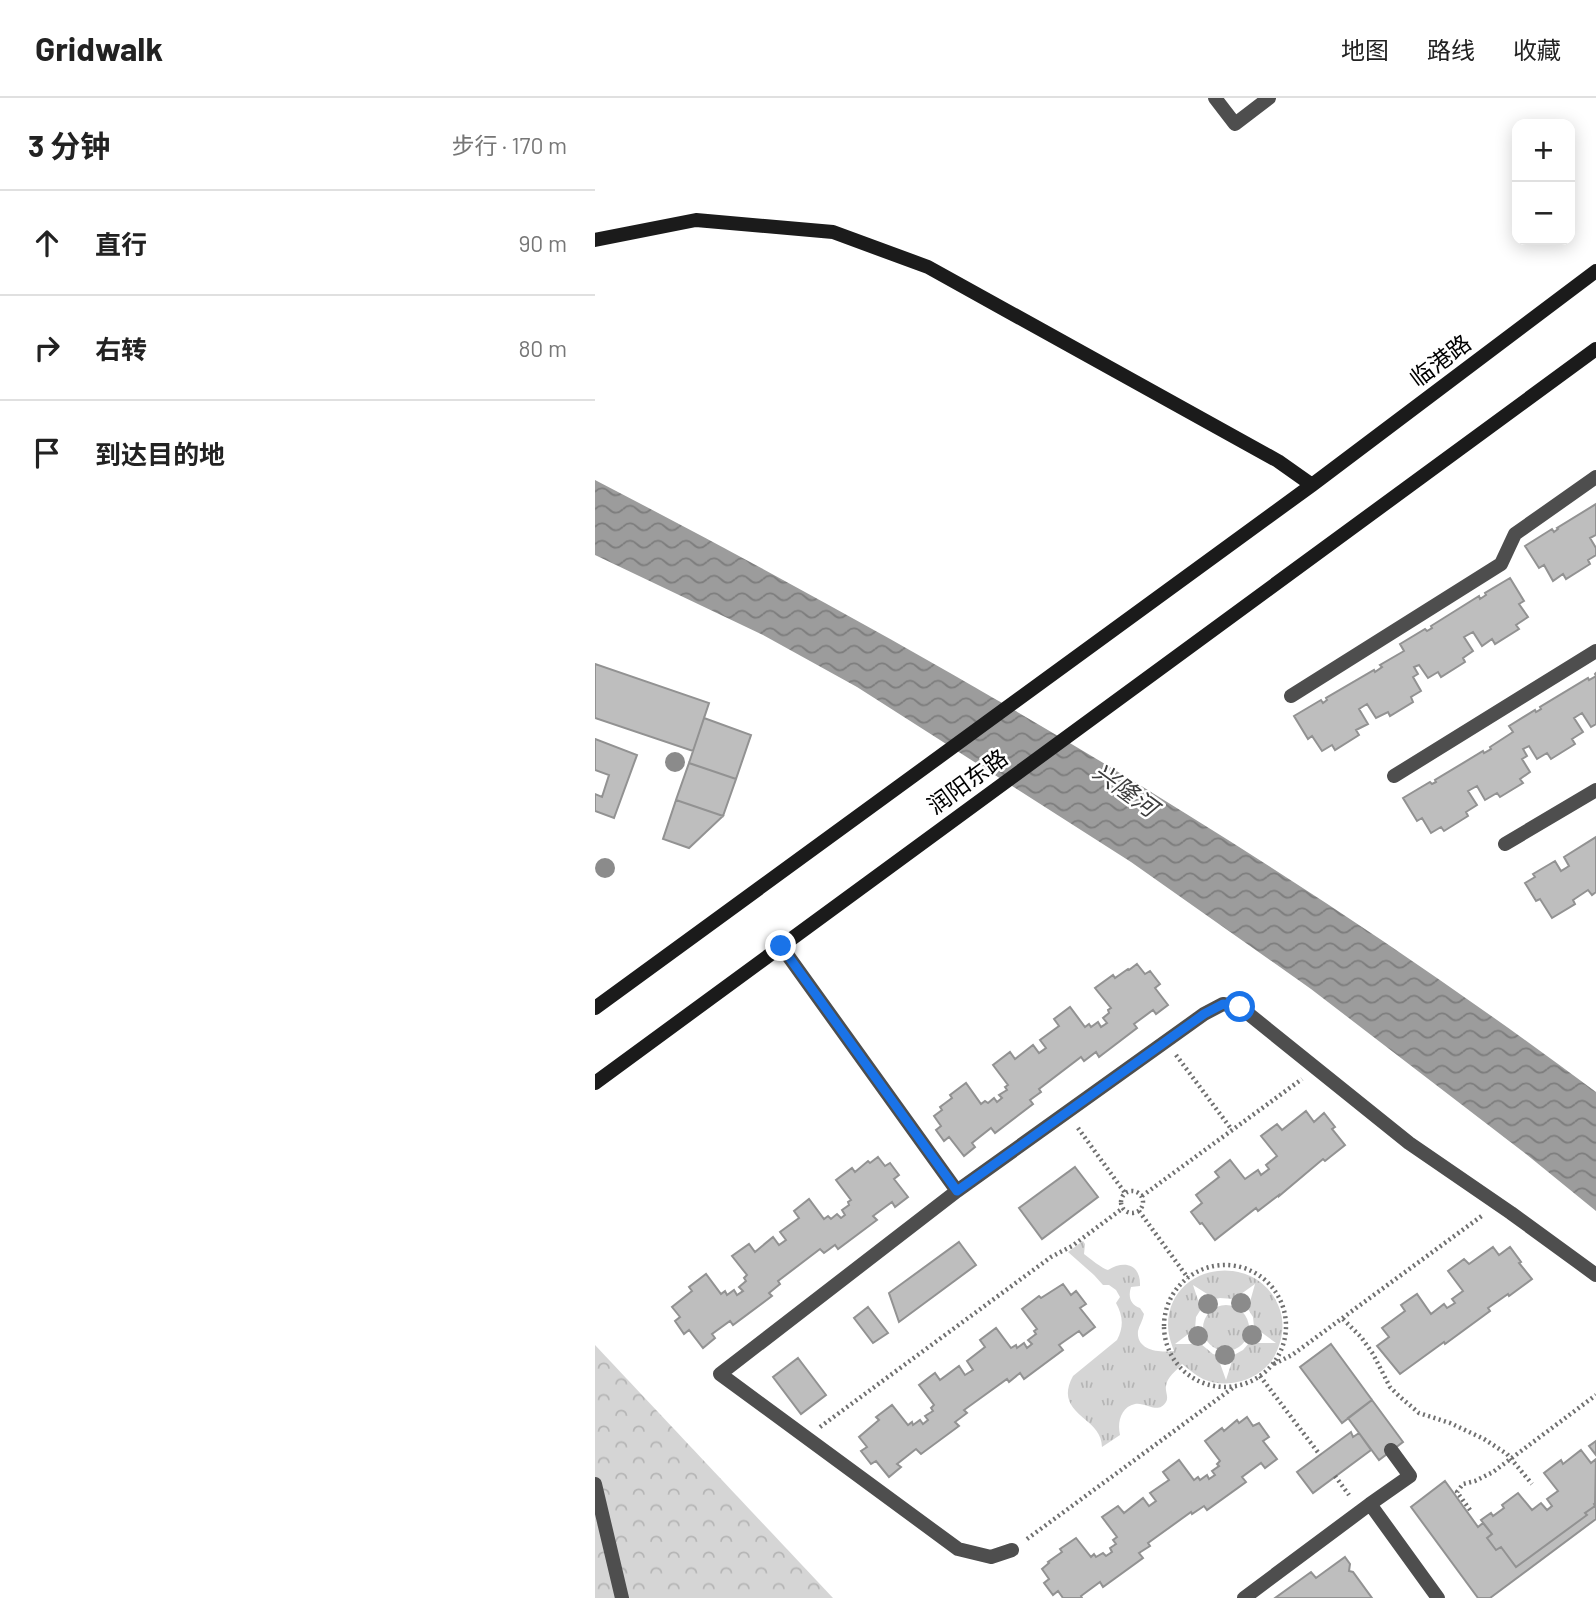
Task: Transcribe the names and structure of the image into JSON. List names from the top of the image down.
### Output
{
  "streets": {
    "main road": ["临港路", "润阳东路"]
  },
  "crossings": [
    ["临港路", "润阳东路"]
  ],
  "water": ["兴隆河"],
  "page": {
    "header": "Gridwalk",
    "nav": ["地图", "路线", "收藏"],
    "heading": ["3 分钟", "步行 · 170 m"],
    "map_buttons": ["+", "−"],
    "list": [
      ["直行", "90 m"],
      ["右转", "80 m"],
      "到达目的地"
    ]
  }
}
